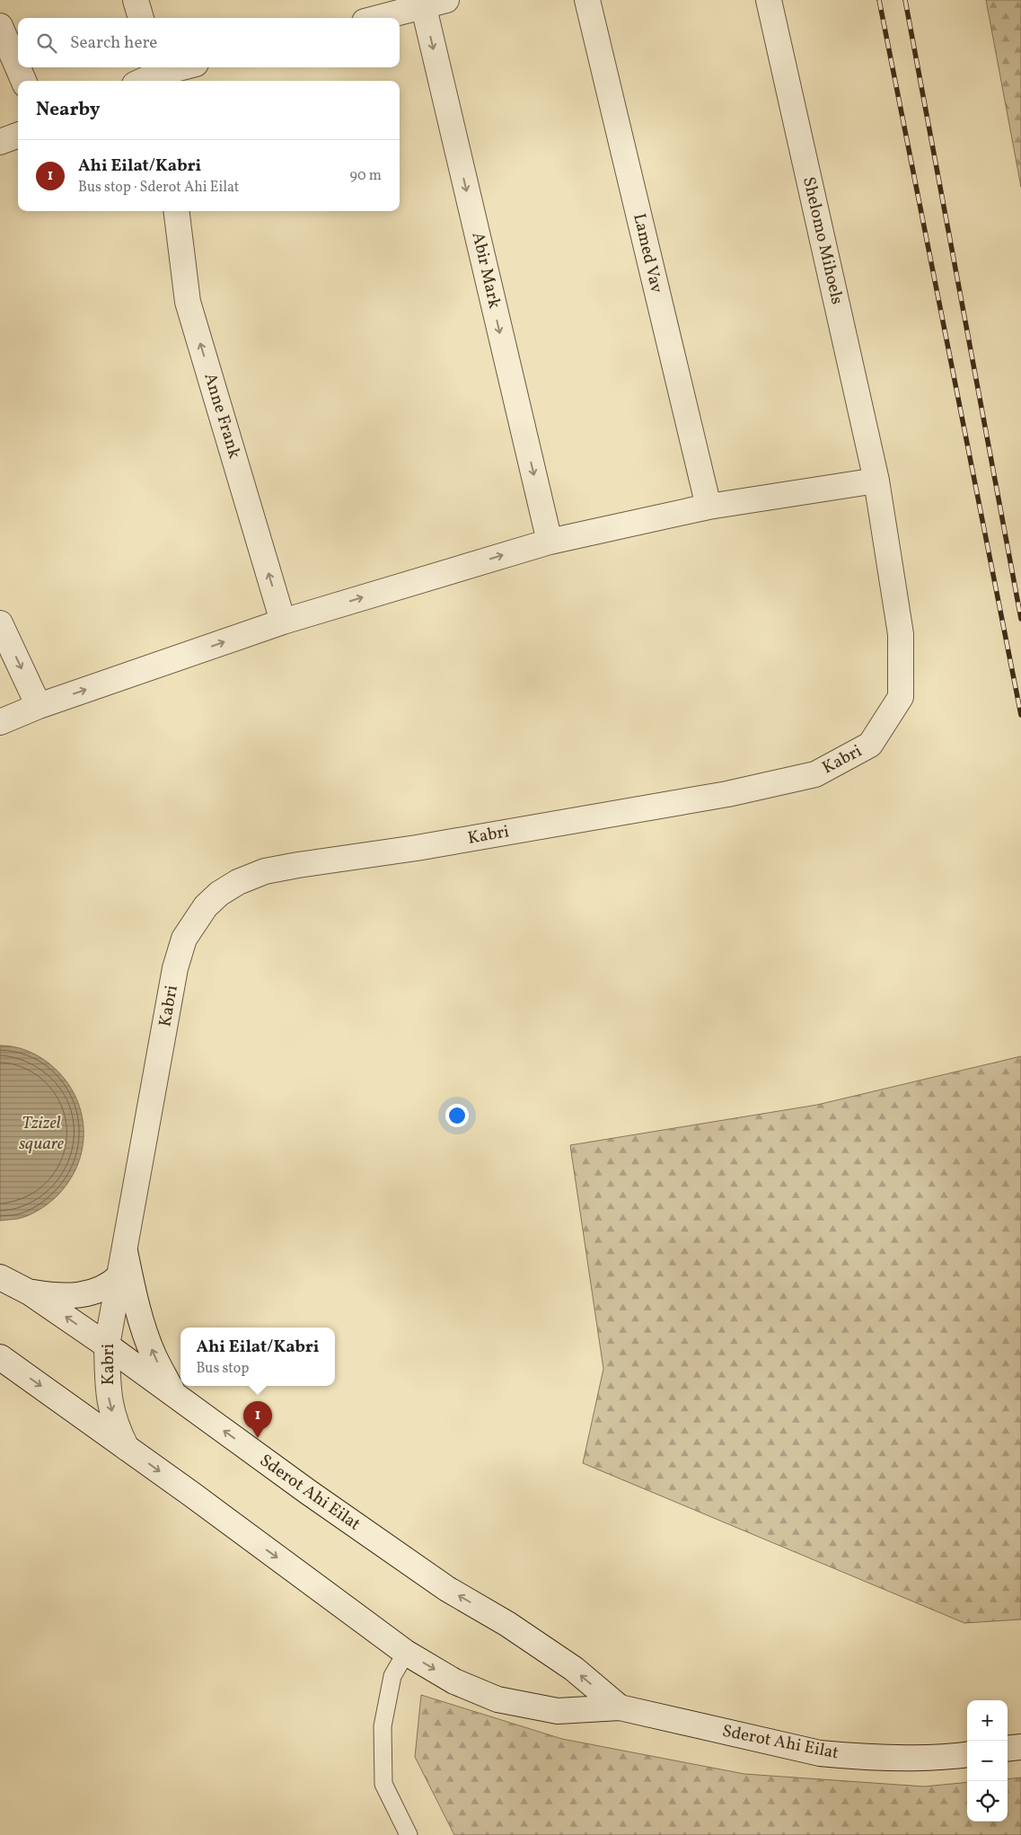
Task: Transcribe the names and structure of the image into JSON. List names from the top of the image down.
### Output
{
  "streets": {
    "street": [
      "Shelomo Mihoels",
      "Lamed Vav",
      "Abir Mark",
      "Anne Frank",
      "Kabri",
      "Sderot Ahi Eilat"
    ]
  },
  "crossings": [
    ["Shelomo Mihoels", "Kabri"],
    ["Kabri", "Sderot Ahi Eilat"]
  ],
  "one_way": ["Abir Mark", "Anne Frank"],
  "water": ["Tzizel square"],
  "page": {
    "search": "Search here",
    "heading": "Nearby",
    "list": [
      {
        "mark": "1",
        "name": "Ahi Eilat/Kabri",
        "note": "Bus stop · Sderot Ahi Eilat",
        "value": "90 m"
      }
    ],
    "popup": ["Ahi Eilat/Kabri", "Bus stop"],
    "pins": "1",
    "map_buttons": ["+", "−"]
  }
}
